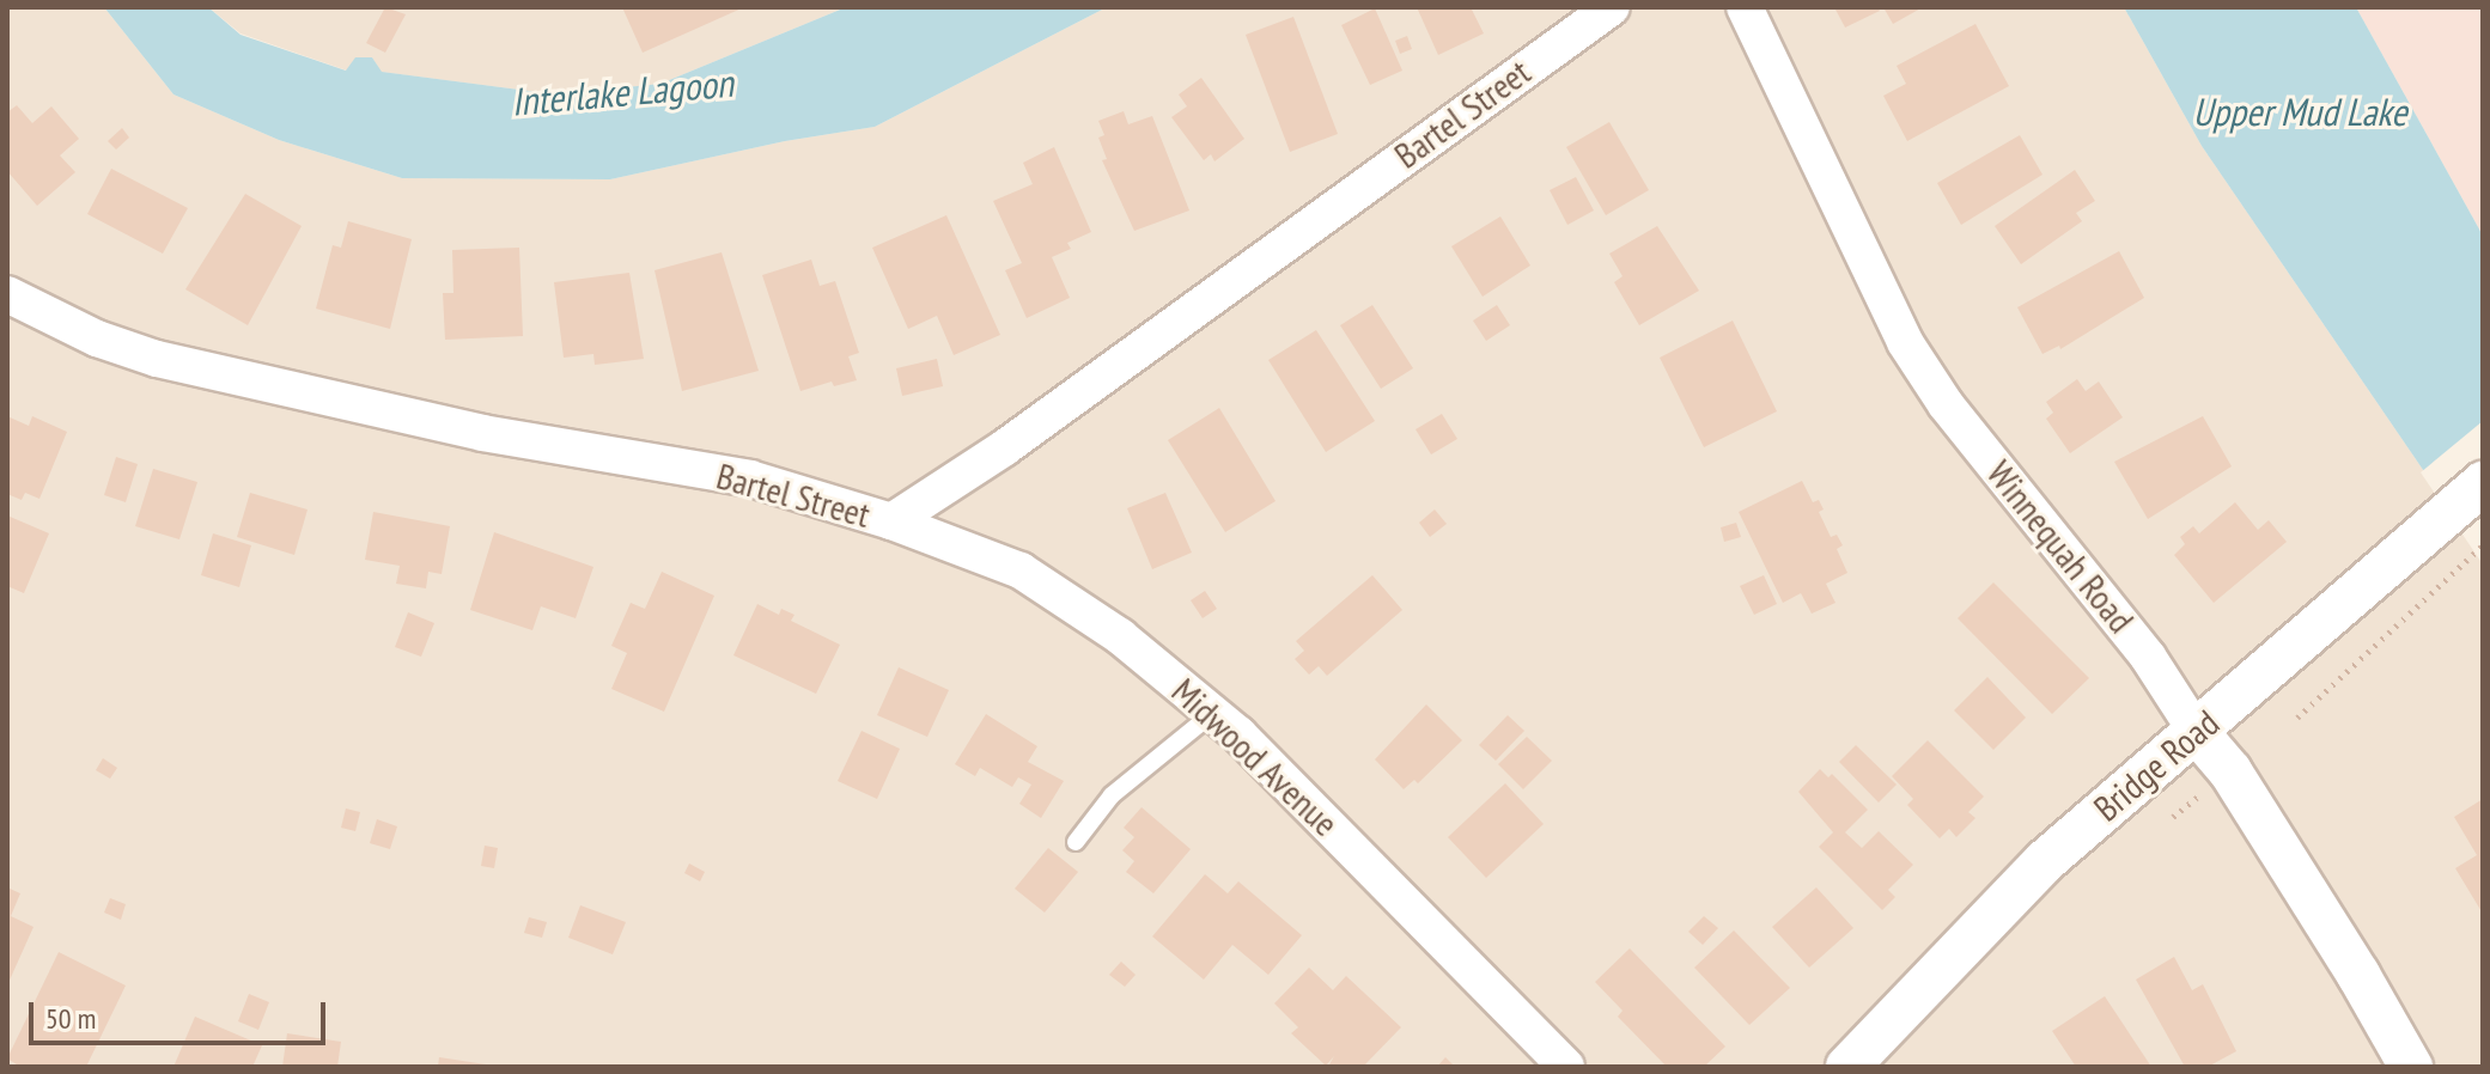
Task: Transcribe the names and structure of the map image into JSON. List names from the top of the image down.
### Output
{
  "streets": {
    "street": [
      "Bartel Street",
      "Winnequah Road",
      "Midwood Avenue",
      "Bridge Road"
    ]
  },
  "crossings": [
    ["Bartel Street", "Midwood Avenue"],
    ["Winnequah Road", "Bridge Road"]
  ],
  "water": ["Interlake Lagoon", "Upper Mud Lake"],
  "scale_bar": "50 m"
}
